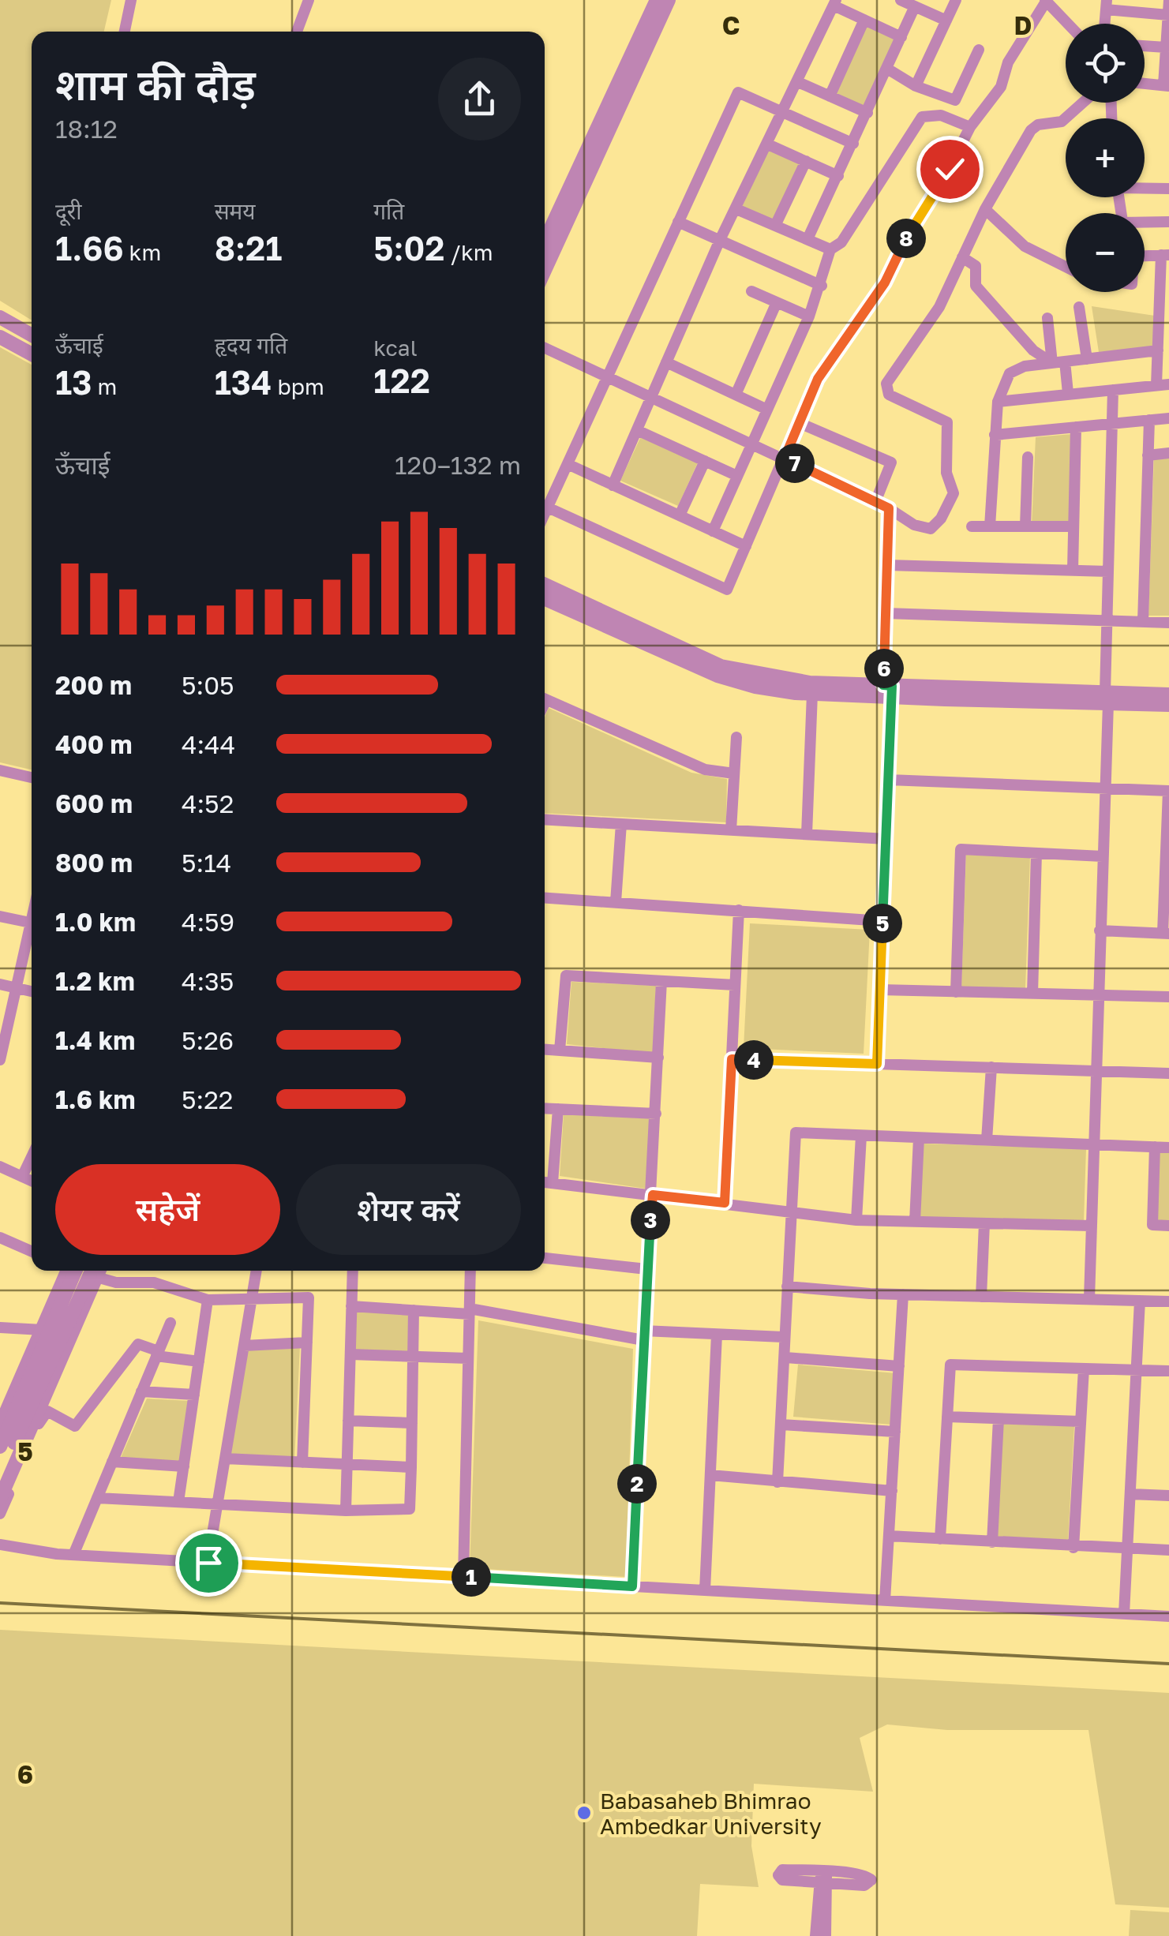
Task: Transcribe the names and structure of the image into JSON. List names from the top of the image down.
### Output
{
  "places": ["Babasaheb Bhimrao Ambedkar University"],
  "page": {
    "map_buttons": ["+", "−"],
    "heading": ["शाम की दौड़", "18:12"],
    "stats": [
      ["दूरी", "1.66 km"],
      ["समय", "8:21"],
      ["गति", "5:02 /km"],
      ["ऊँचाई", "13 m"],
      ["हृदय गति", "134 bpm"],
      ["kcal", "122"]
    ],
    "pins": [
      "8",
      "7",
      "6",
      "5",
      "4",
      "3",
      "2",
      "1"
    ],
    "chart": ["ऊँचाई", "120–132 m"],
    "list": [
      {
        "name": "200 m",
        "note": "5:05"
      },
      {
        "name": "400 m",
        "note": "4:44"
      },
      {
        "name": "600 m",
        "note": "4:52"
      },
      {
        "name": "800 m",
        "note": "5:14"
      },
      {
        "name": "1.0 km",
        "note": "4:59"
      },
      {
        "name": "1.2 km",
        "note": "4:35"
      },
      {
        "name": "1.4 km",
        "note": "5:26"
      },
      {
        "name": "1.6 km",
        "note": "5:22"
      }
    ],
    "buttons": ["सहेजें", "शेयर करें"]
  },
  "grid": {
    "columns": ["C", "D"],
    "rows": ["5", "6"]
  }
}
